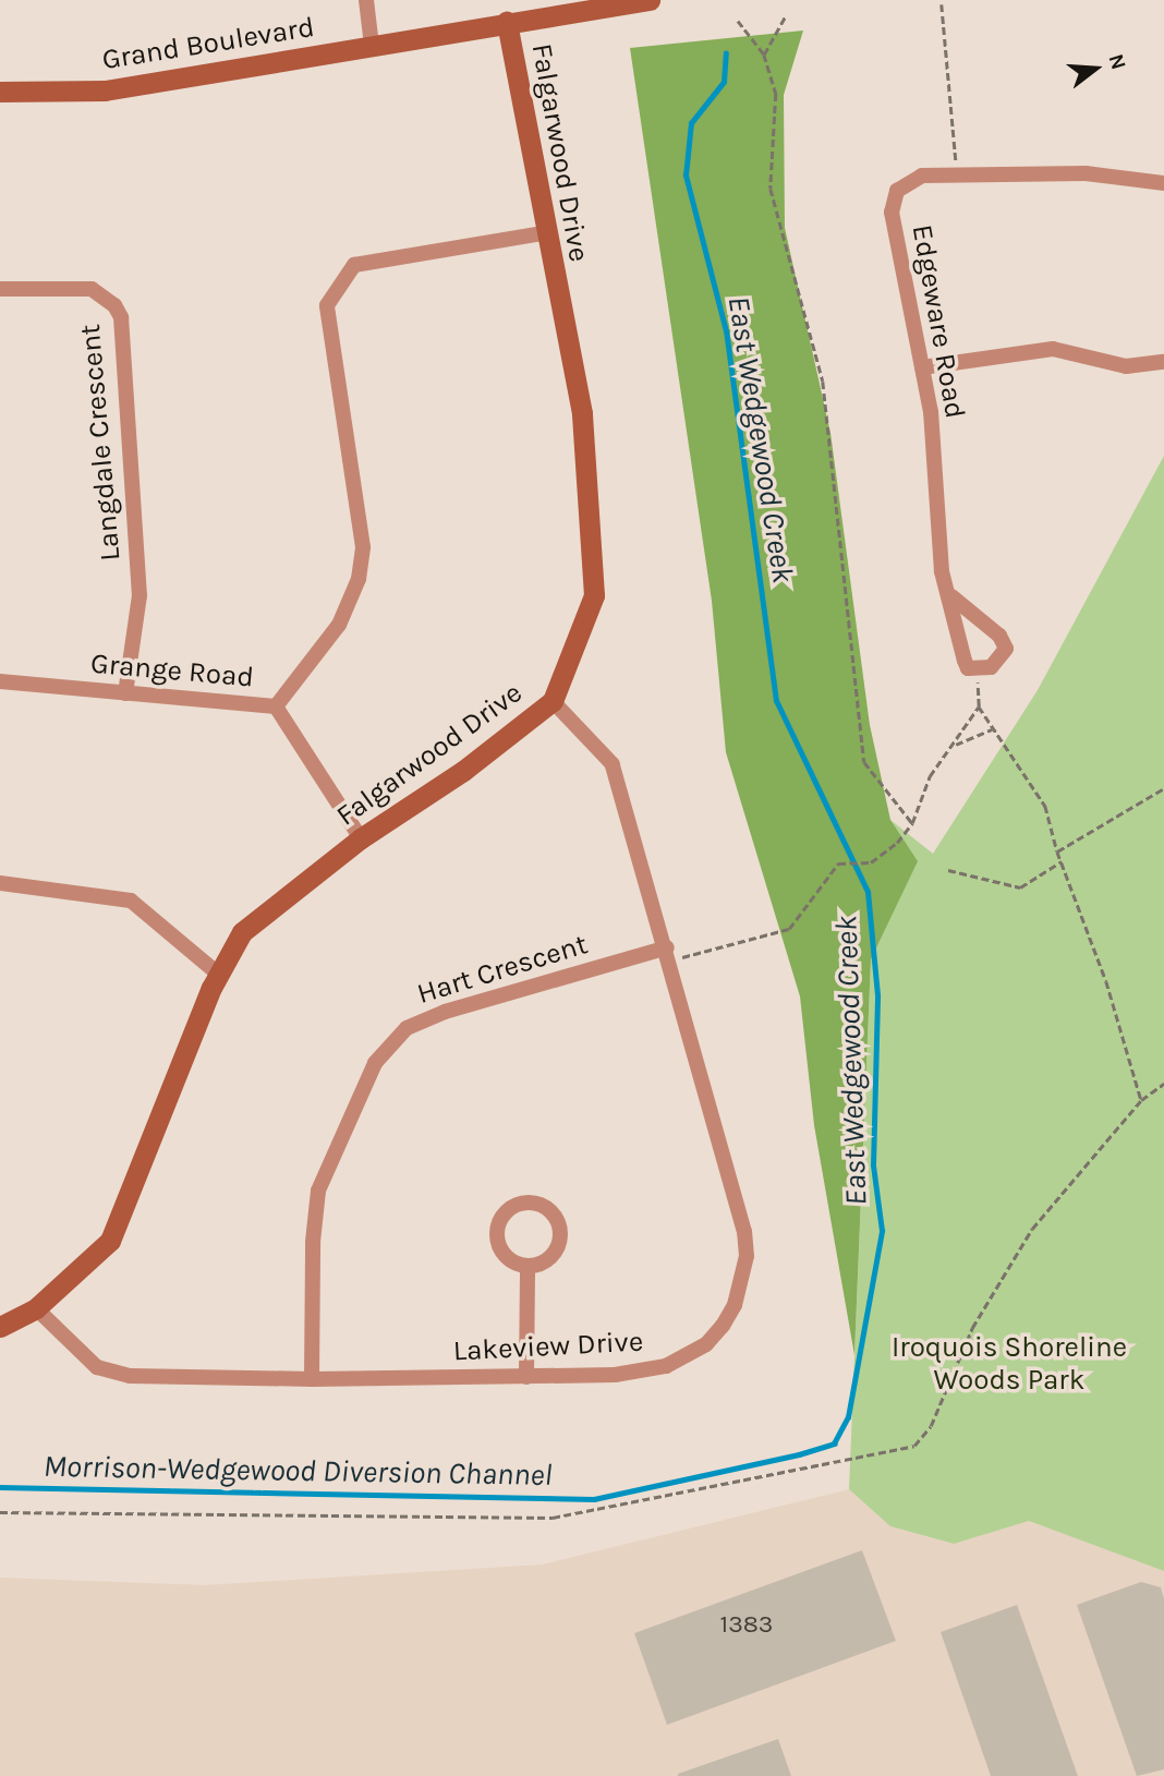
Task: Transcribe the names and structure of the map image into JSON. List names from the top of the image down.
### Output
{
  "streets": {
    "street": [
      "Grand Boulevard",
      "Falgarwood Drive",
      "Edgeware Road",
      "Langdale Crescent",
      "Grange Road",
      "Hart Crescent",
      "Lakeview Drive"
    ]
  },
  "crossings": [
    ["Grand Boulevard", "Falgarwood Drive"],
    ["Falgarwood Drive", "Grange Road"],
    ["Falgarwood Drive", "Lakeview Drive"],
    ["Langdale Crescent", "Grange Road"],
    ["Hart Crescent", "Lakeview Drive"]
  ],
  "water": ["East Wedgewood Creek", "Morrison-Wedgewood Diversion Channel"],
  "parks": ["Iroquois Shoreline Woods Park"],
  "house_numbers": ["1383"],
  "north": "right"
}
